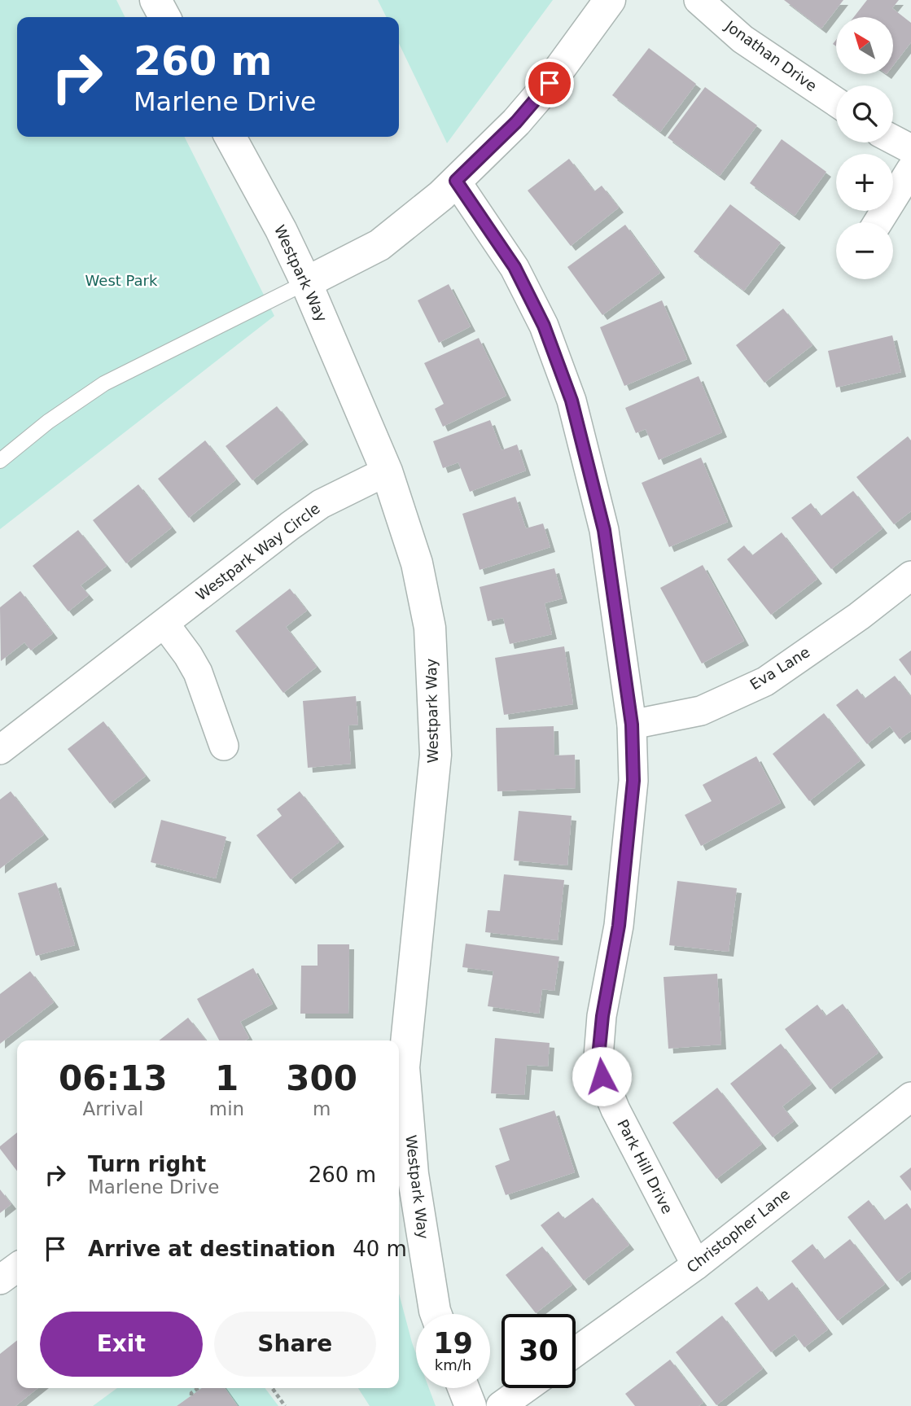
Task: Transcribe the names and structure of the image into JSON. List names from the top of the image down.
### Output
{
  "streets": {
    "main road": ["Westpark Way"],
    "street": [
      "Jonathan Drive",
      "Westpark Way Circle",
      "Eva Lane",
      "Park Hill Drive",
      "Christopher Lane"
    ]
  },
  "crossings": [
    ["Westpark Way", "Westpark Way Circle"],
    ["Eva Lane", "Park Hill Drive"],
    ["Park Hill Drive", "Christopher Lane"]
  ],
  "parks": ["West Park"],
  "north": "top left",
  "page": {
    "map_buttons": ["+", "−"],
    "turn": ["260 m", "Marlene Drive"],
    "eta": [
      "06:13",
      "Arrival",
      "1",
      "min",
      "300",
      "m"
    ],
    "list": [
      {
        "name": "Turn right",
        "note": "Marlene Drive",
        "value": "260 m"
      },
      {
        "name": "Arrive at destination",
        "value": "40 m"
      }
    ],
    "buttons": ["Exit", "Share"],
    "speed": "19 km/h",
    "limit": "30"
  }
}
